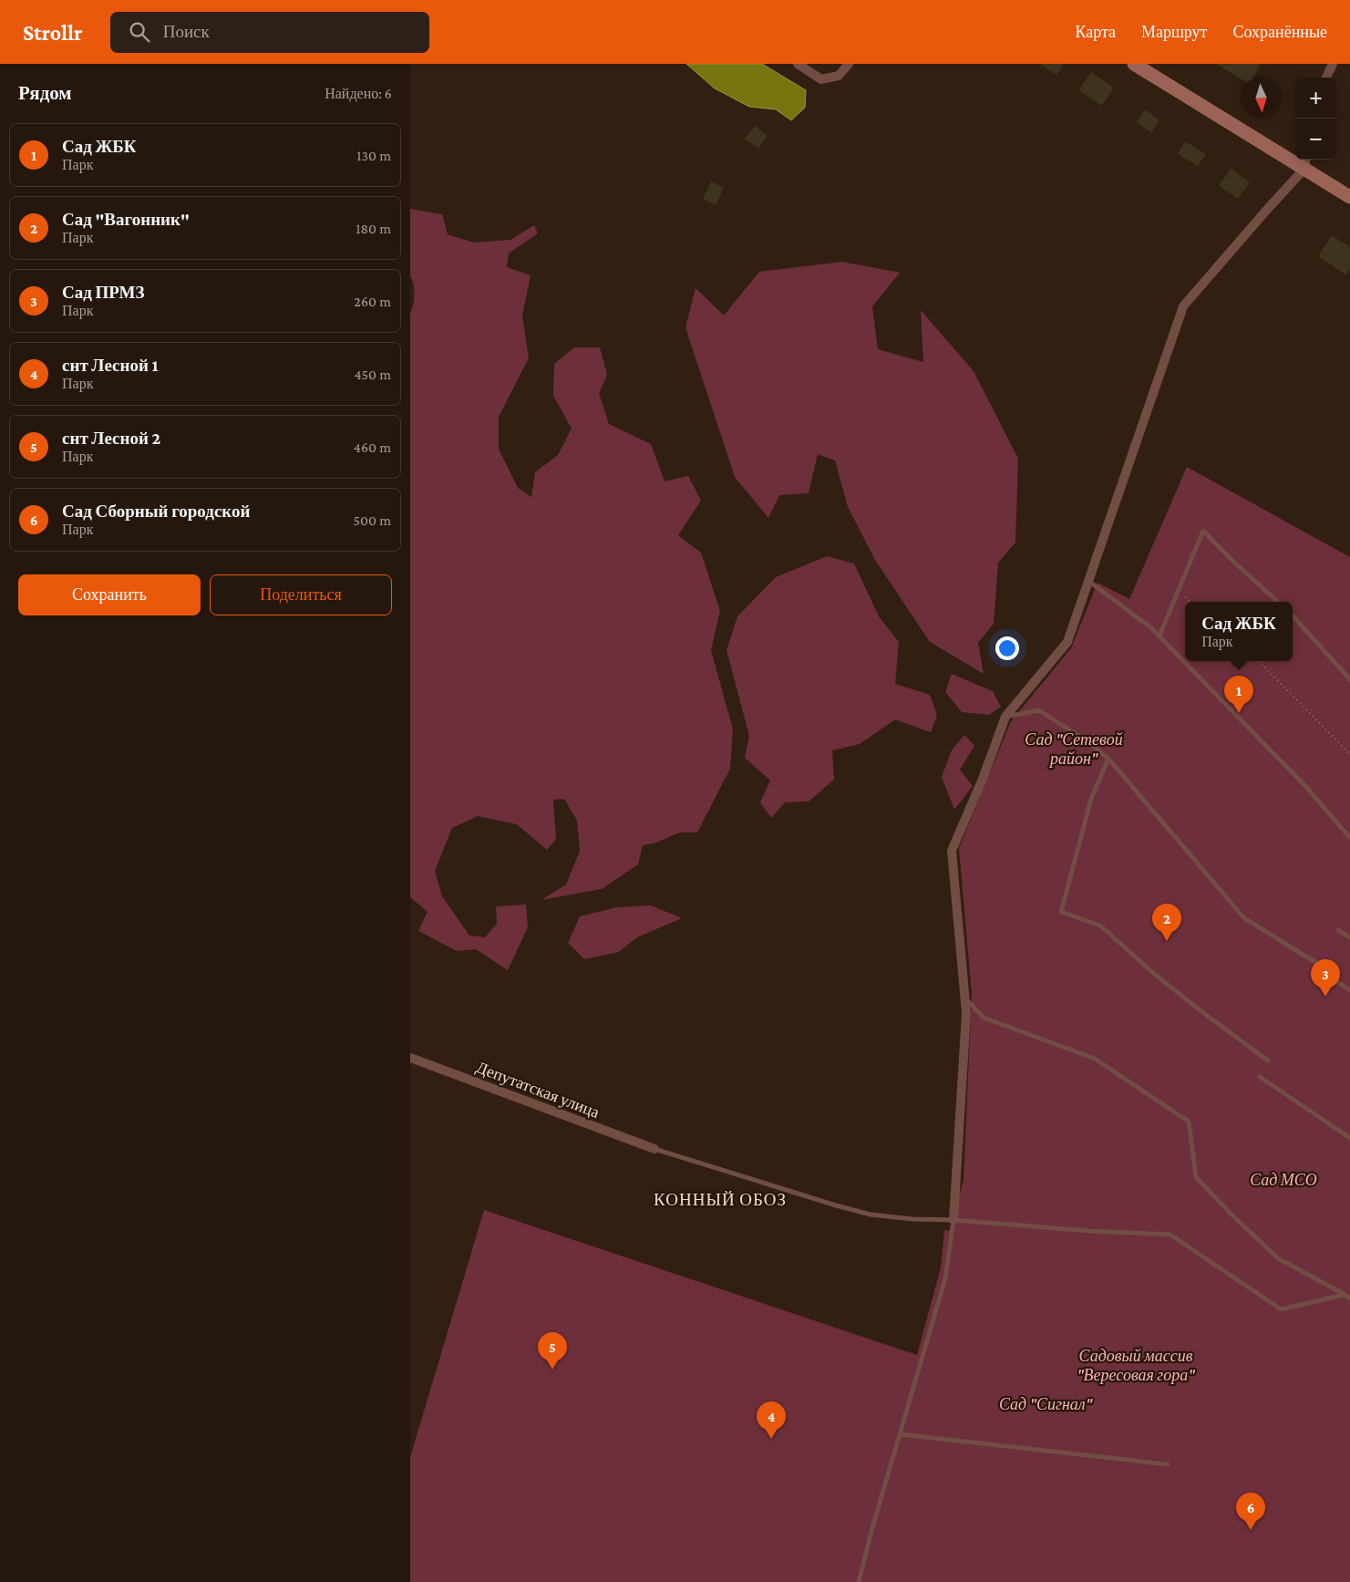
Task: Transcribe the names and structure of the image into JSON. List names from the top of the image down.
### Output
{
  "streets": {
    "street": ["Депутатская улица"]
  },
  "districts": ["КОННЫЙ ОБОЗ"],
  "parks": [
    "Сад \"Сетевой район\"",
    "Сад МСО",
    "Садовый массив \"Вересовая гора\"",
    "Сад \"Сигнал\""
  ],
  "north": "bottom",
  "page": {
    "header": "Strollr",
    "search": "Поиск",
    "nav": ["Карта", "Маршрут", "Сохранённые"],
    "heading": ["Рядом", "Найдено: 6"],
    "map_buttons": ["+", "−"],
    "list": [
      {
        "mark": "1",
        "name": "Сад ЖБК",
        "note": "Парк",
        "value": "130 m"
      },
      {
        "mark": "2",
        "name": "Сад \"Вагонник\"",
        "note": "Парк",
        "value": "180 m"
      },
      {
        "mark": "3",
        "name": "Сад ПРМЗ",
        "note": "Парк",
        "value": "260 m"
      },
      {
        "mark": "4",
        "name": "снт Лесной 1",
        "note": "Парк",
        "value": "450 m"
      },
      {
        "mark": "5",
        "name": "снт Лесной 2",
        "note": "Парк",
        "value": "460 m"
      },
      {
        "mark": "6",
        "name": "Сад Сборный городской",
        "note": "Парк",
        "value": "500 m"
      }
    ],
    "buttons": ["Сохранить", "Поделиться"],
    "popup": ["Сад ЖБК", "Парк"],
    "pins": [
      "1",
      "2",
      "3",
      "5",
      "4",
      "6"
    ]
  }
}
